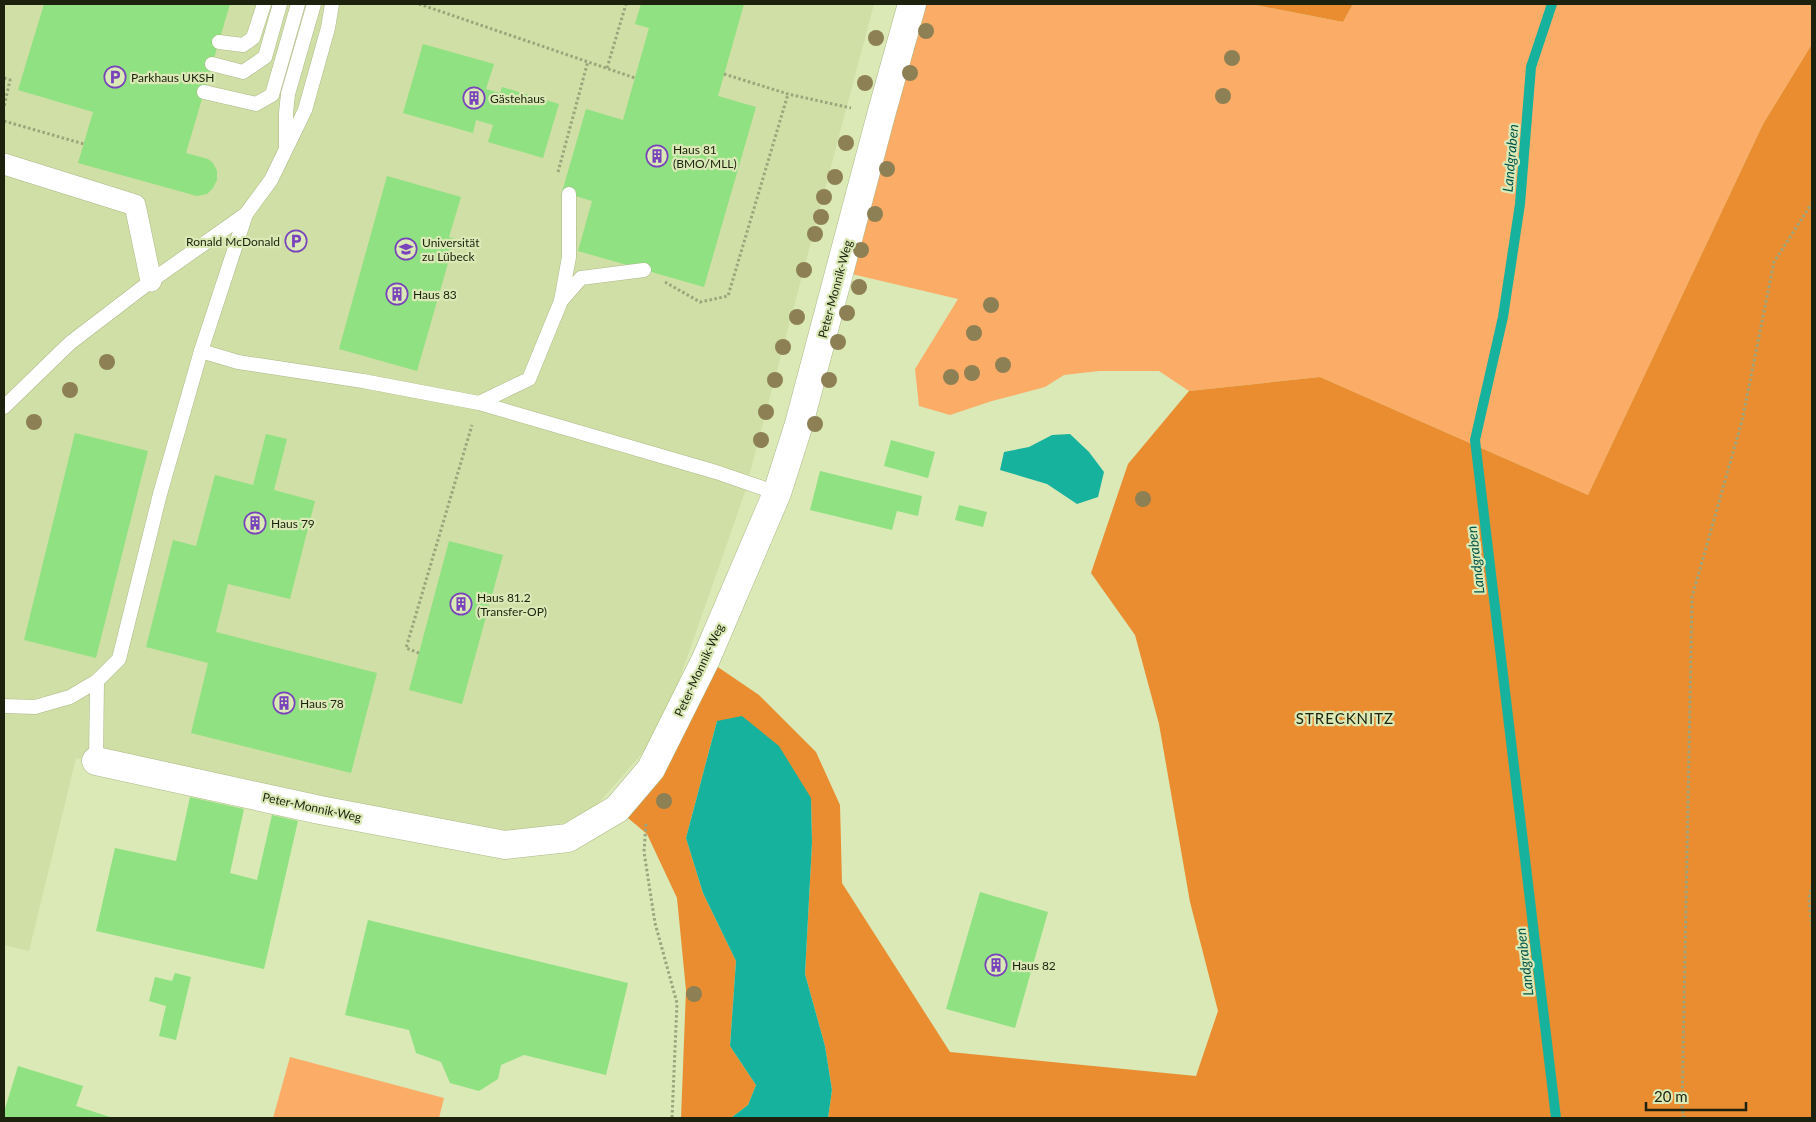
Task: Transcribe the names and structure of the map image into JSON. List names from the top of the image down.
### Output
{
  "streets": {
    "street": ["Peter-Monnik-Weg"]
  },
  "districts": ["STRECKNITZ"],
  "water": ["Landgraben"],
  "places": {
    "parking": ["Parkhaus UKSH", "Ronald McDonald"],
    "building": [
      "Gästehaus",
      "Haus 81 (BMO/MLL)",
      "Haus 83",
      "Haus 79",
      "Haus 81.2 (Transfer-OP)",
      "Haus 78",
      "Haus 82"
    ],
    "school or university": ["Universität zu Lübeck"]
  },
  "scale_bar": "20 m"
}
